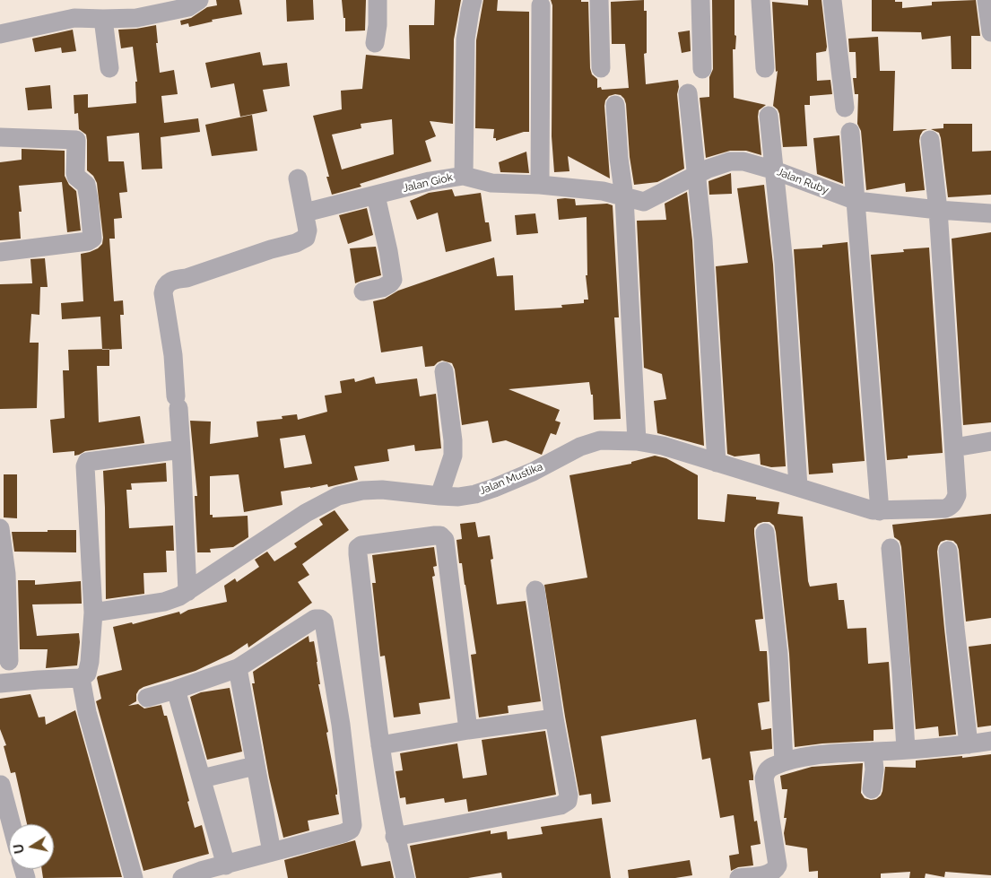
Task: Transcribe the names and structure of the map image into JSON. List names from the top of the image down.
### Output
{
  "streets": {
    "street": ["Jalan Ruby", "Jalan Giok", "Jalan Mustika"]
  },
  "crossings": [
    ["Jalan Ruby", "Jalan Giok"]
  ],
  "north": "left"
}
